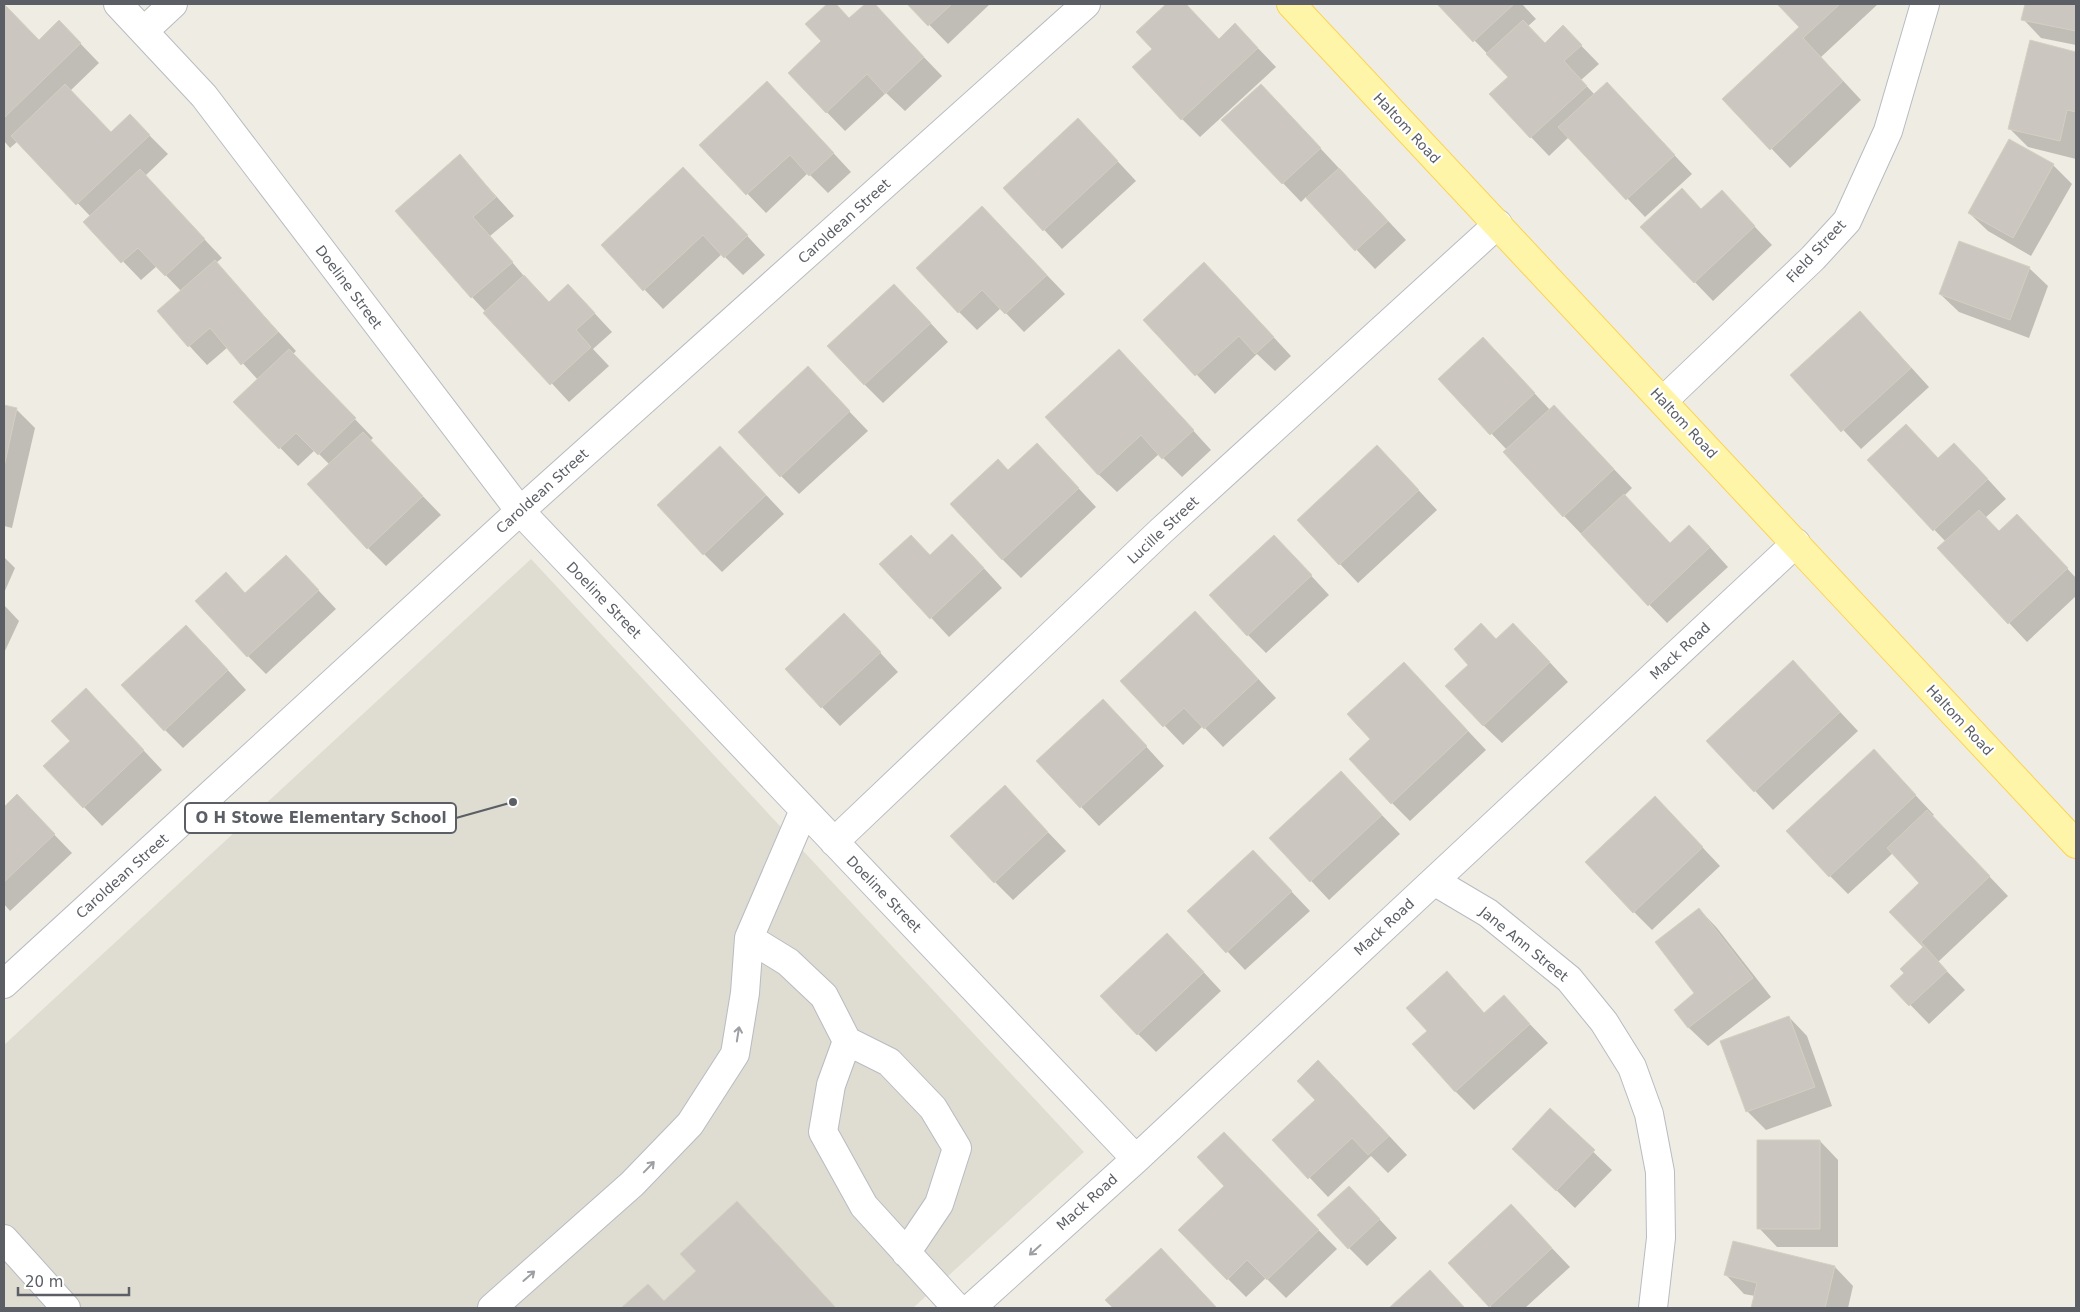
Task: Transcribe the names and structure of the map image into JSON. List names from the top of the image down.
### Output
{
  "streets": {
    "main road": ["Haltom Road"],
    "street": [
      "Caroldean Street",
      "Field Street",
      "Doeline Street",
      "Lucille Street",
      "Mack Road",
      "Jane Ann Street"
    ]
  },
  "crossings": [
    ["Haltom Road", "Field Street"],
    ["Haltom Road", "Lucille Street"],
    ["Haltom Road", "Mack Road"],
    ["Caroldean Street", "Doeline Street"],
    ["Doeline Street", "Lucille Street"],
    ["Doeline Street", "Mack Road"],
    ["Mack Road", "Jane Ann Street"]
  ],
  "places": ["O H Stowe Elementary School"],
  "scale_bar": "20 m"
}
